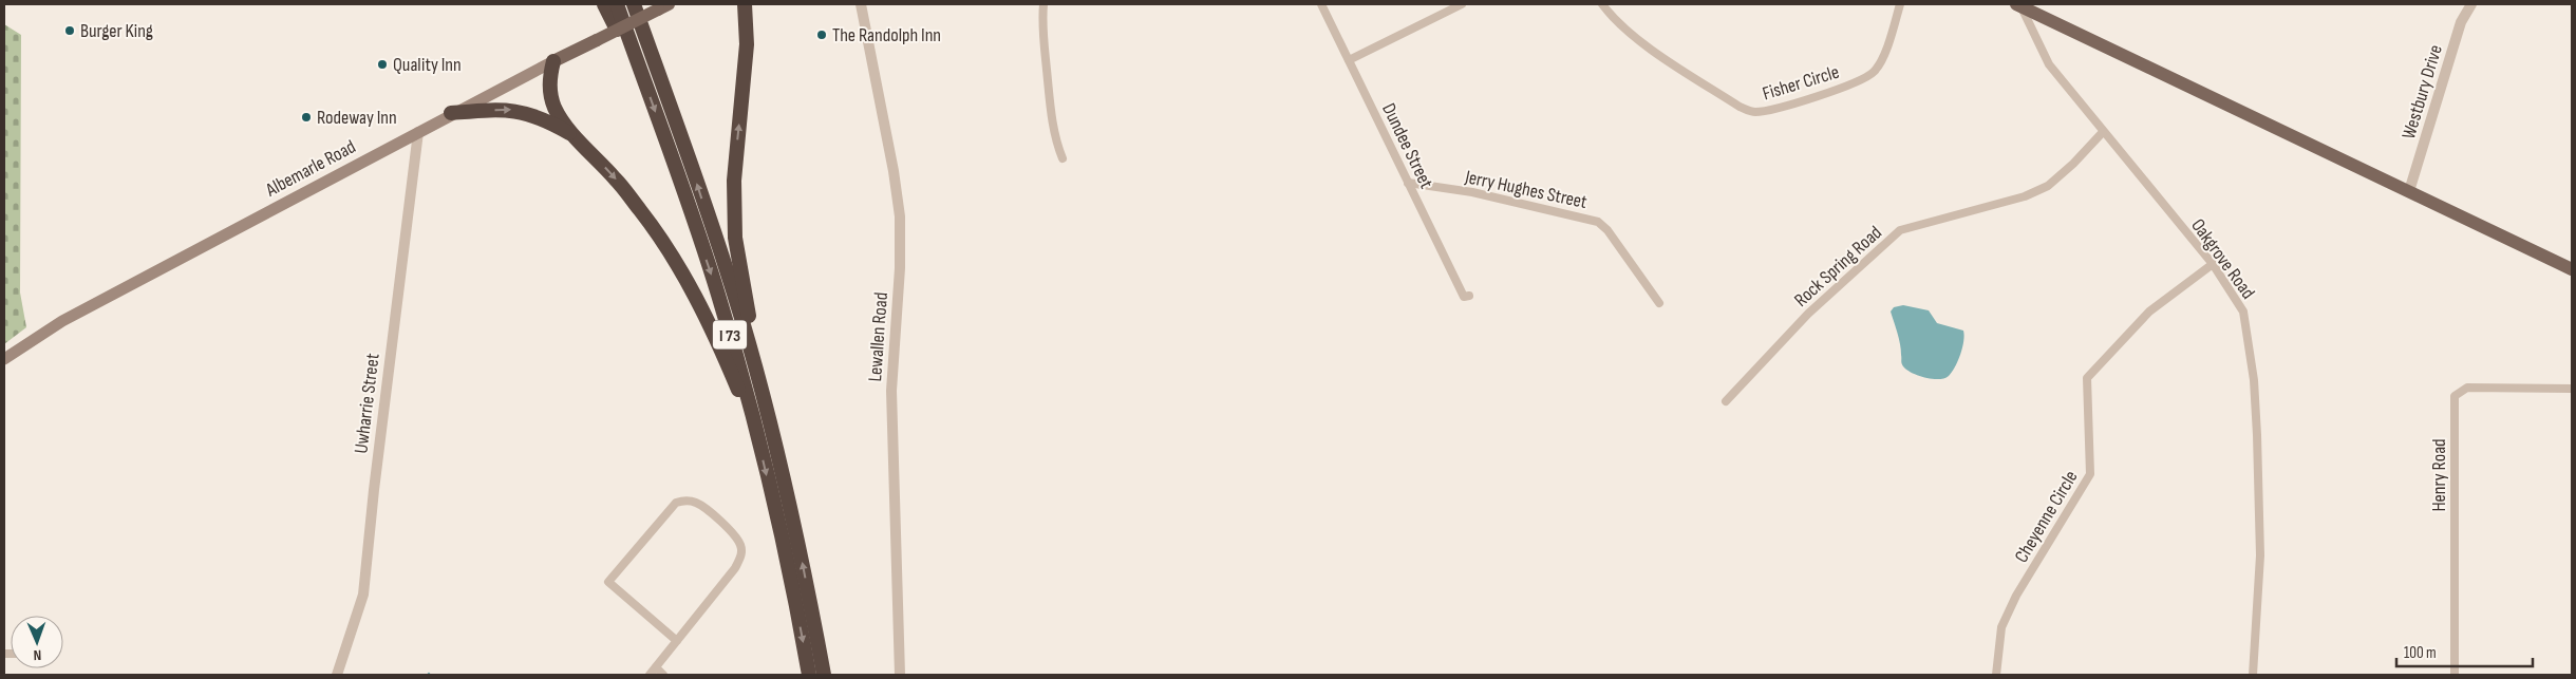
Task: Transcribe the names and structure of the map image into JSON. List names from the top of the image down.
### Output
{
  "streets": {
    "highway": ["I 73"],
    "main road": ["Albemarle Road"],
    "street": [
      "Fisher Circle",
      "Westbury Drive",
      "Dundee Street",
      "Jerry Hughes Street",
      "Oakgrove Road",
      "Rock Spring Road",
      "Lewallen Road",
      "Uwharrie Street",
      "Henry Road",
      "Cheyenne Circle"
    ]
  },
  "crossings": [
    ["Dundee Street", "Jerry Hughes Street"],
    ["Albemarle Road", "Uwharrie Street"],
    ["Oakgrove Road", "Rock Spring Road"],
    ["Oakgrove Road", "Cheyenne Circle"]
  ],
  "places": [
    "Burger King",
    "The Randolph Inn",
    "Quality Inn",
    "Rodeway Inn"
  ],
  "scale_bar": "100 m",
  "north": "bottom"
}
